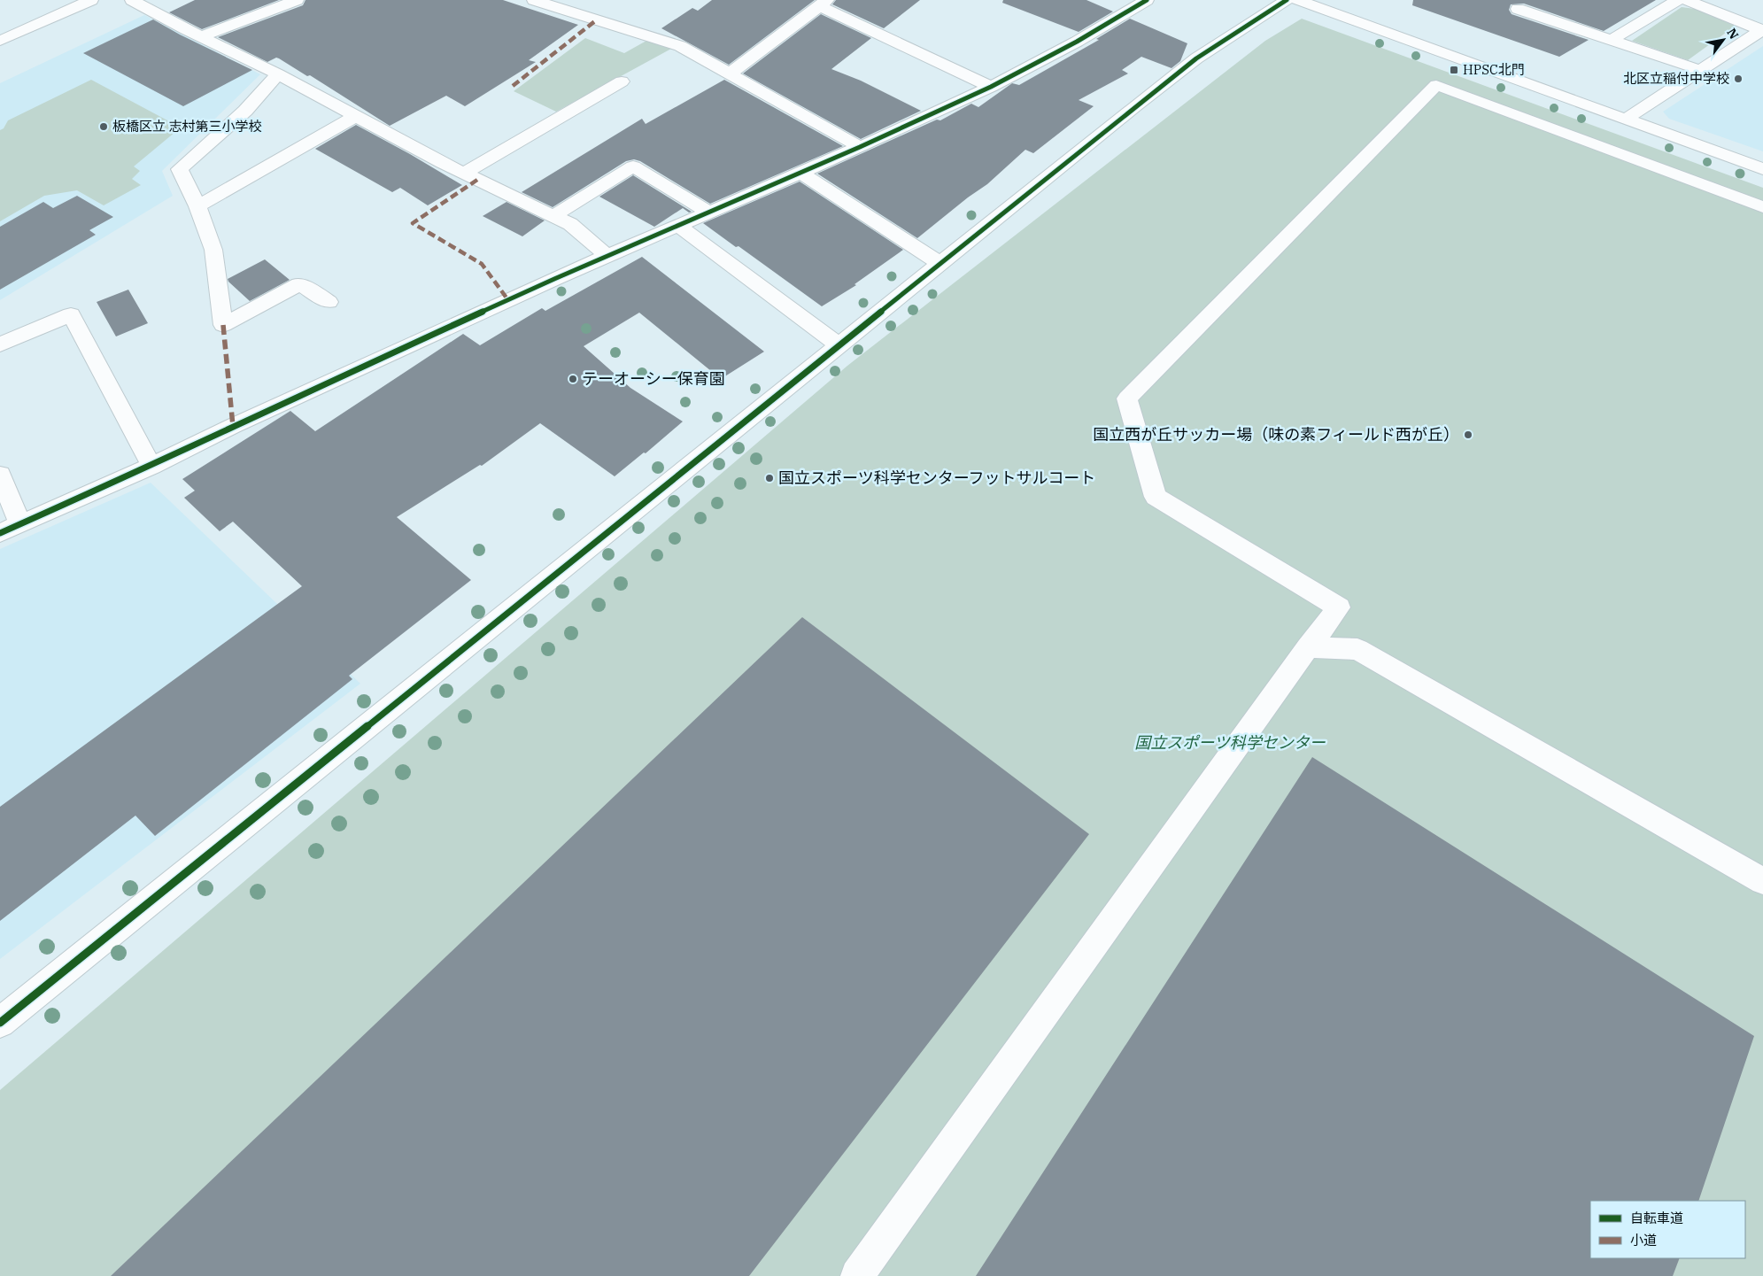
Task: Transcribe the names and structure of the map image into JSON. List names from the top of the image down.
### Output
{
  "parks": ["国立スポーツ科学センター"],
  "places": {
    "transit": ["HPSC北門"],
    "other": [
      "北区立稲付中学校",
      "板橋区立 志村第三小学校",
      "テーオーシー保育園",
      "国立西が丘サッカー場（味の素フィールド西が丘）",
      "国立スポーツ科学センターフットサルコート"
    ]
  },
  "legend": ["自転車道", "小道"],
  "north": "top right"
}
